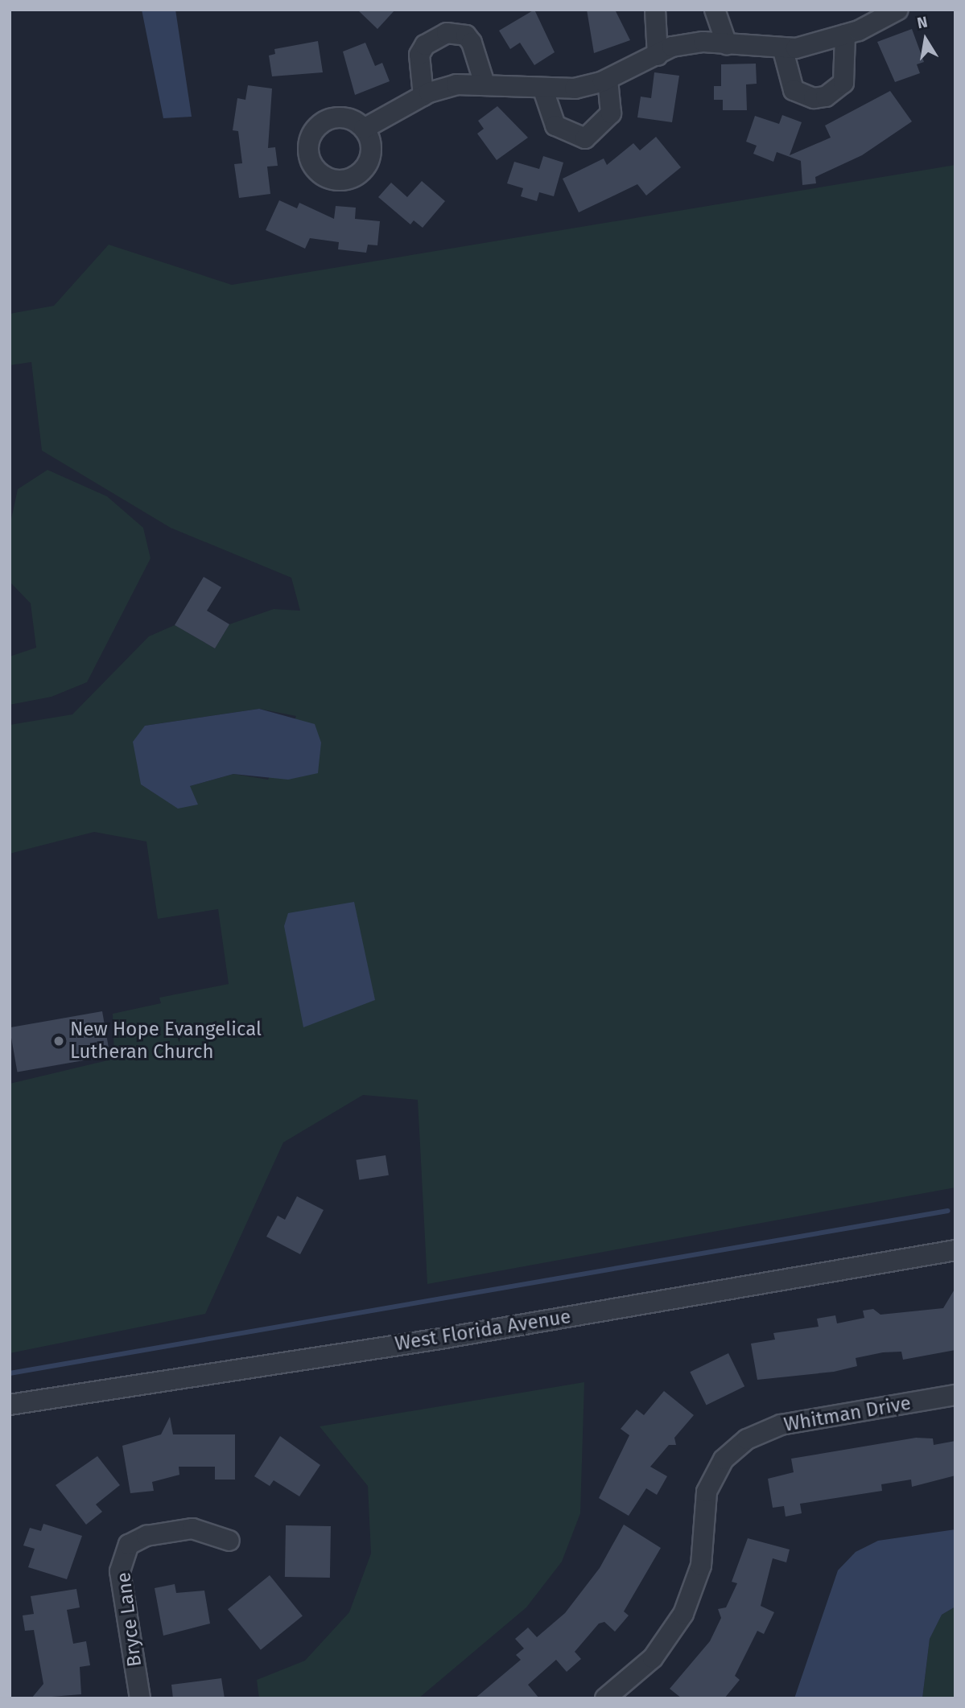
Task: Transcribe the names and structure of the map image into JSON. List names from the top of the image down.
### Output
{
  "streets": {
    "street": ["West Florida Avenue", "Whitman Drive", "Bryce Lane"]
  },
  "places": ["New Hope Evangelical Lutheran Church"],
  "north": "top"
}
